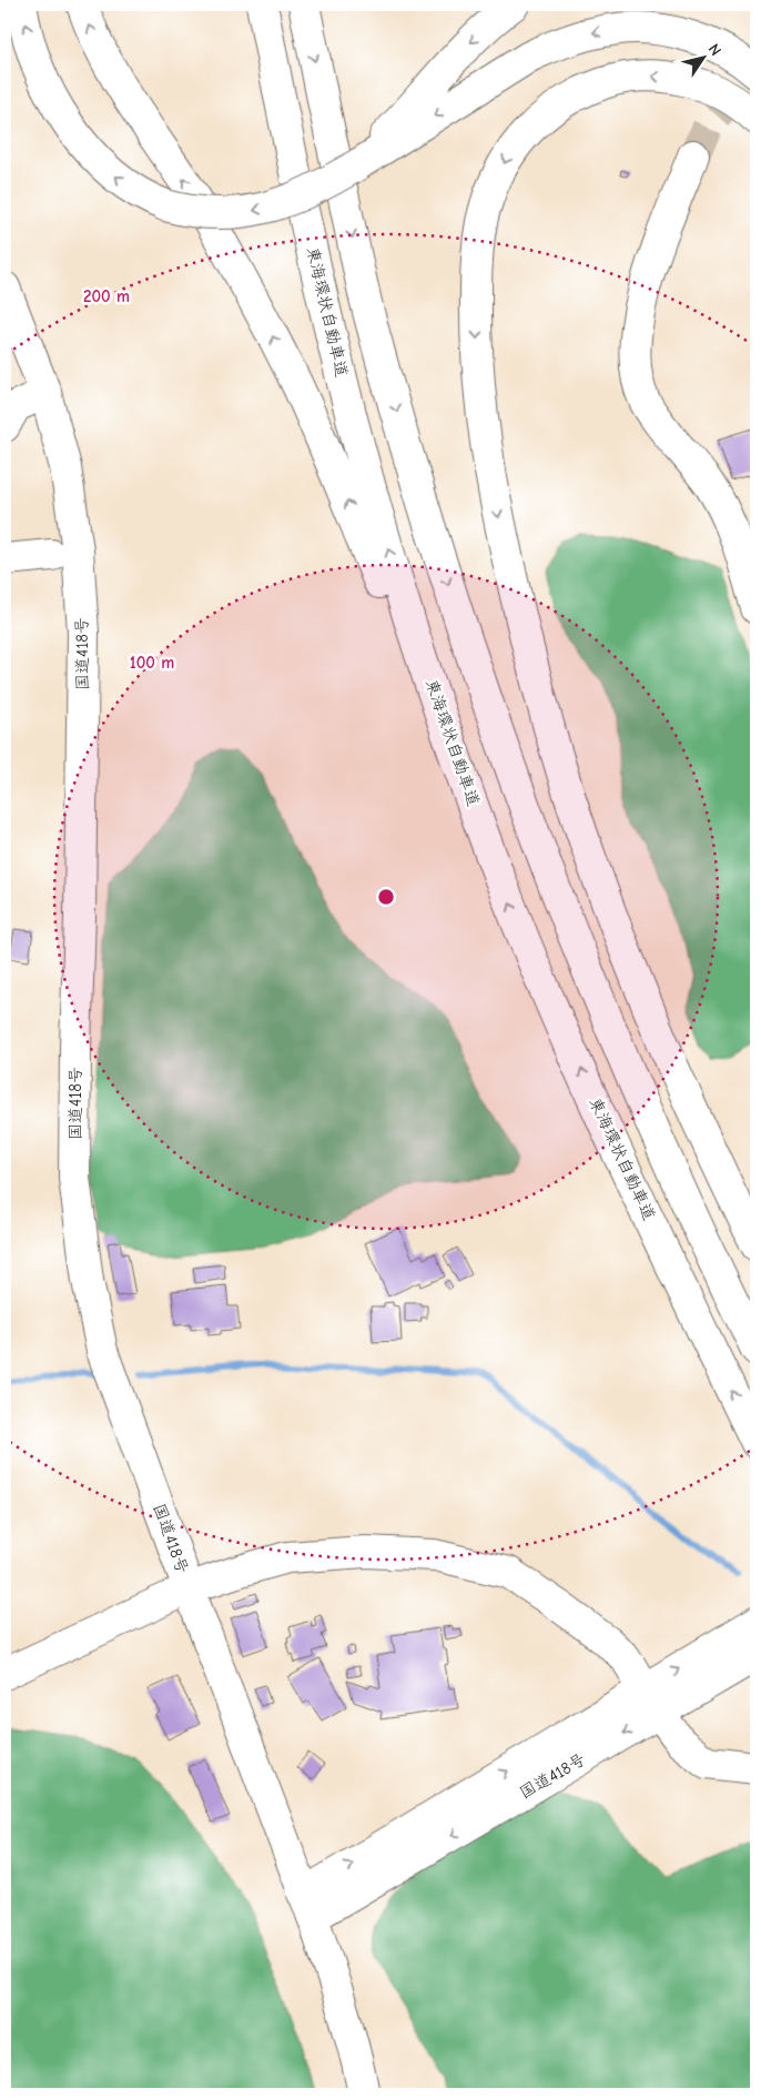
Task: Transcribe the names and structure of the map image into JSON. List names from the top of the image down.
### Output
{
  "streets": {
    "main road": ["東海環状自動車道", "国道418号"]
  },
  "north": "top right",
  "rings": ["200 m", "100 m"]
}
